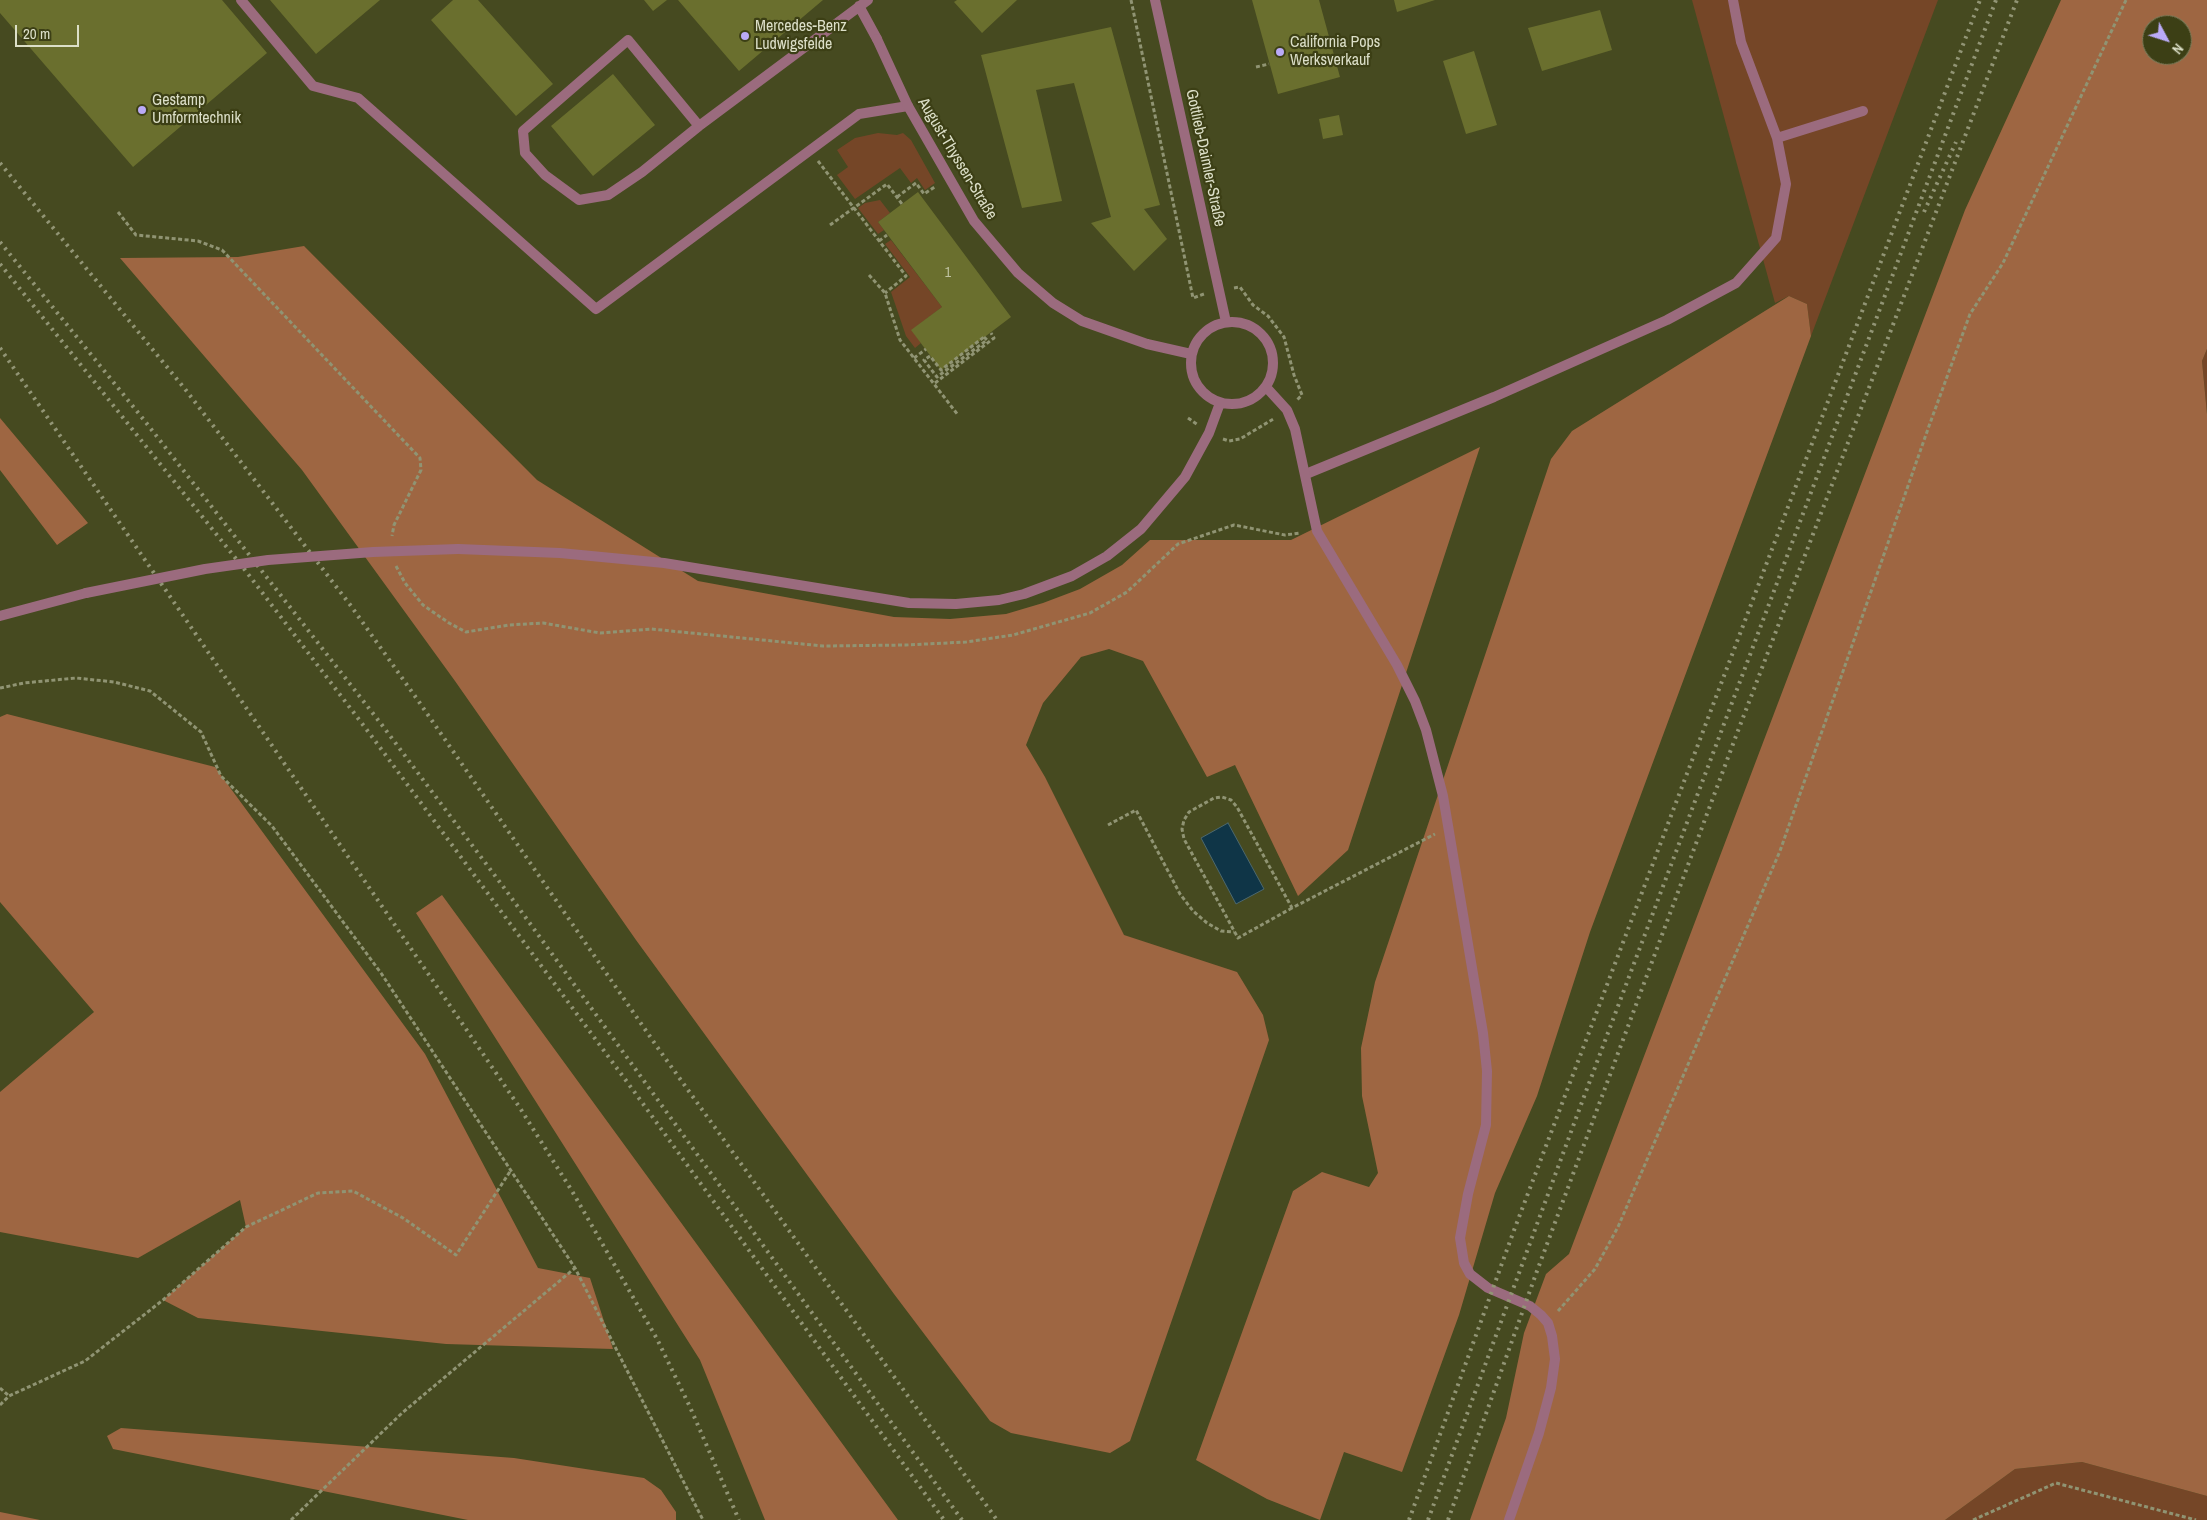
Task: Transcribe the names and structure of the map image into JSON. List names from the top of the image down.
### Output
{
  "streets": {
    "street": ["Gottlieb-Daimler-Straße", "August-Thyssen-Straße"]
  },
  "crossings": [
    ["Gottlieb-Daimler-Straße", "August-Thyssen-Straße"]
  ],
  "places": ["Mercedes-Benz Ludwigsfelde", "California Pops Werksverkauf", "Gestamp Umformtechnik"],
  "house_numbers": ["1"],
  "scale_bar": "20 m",
  "north": "bottom right"
}
